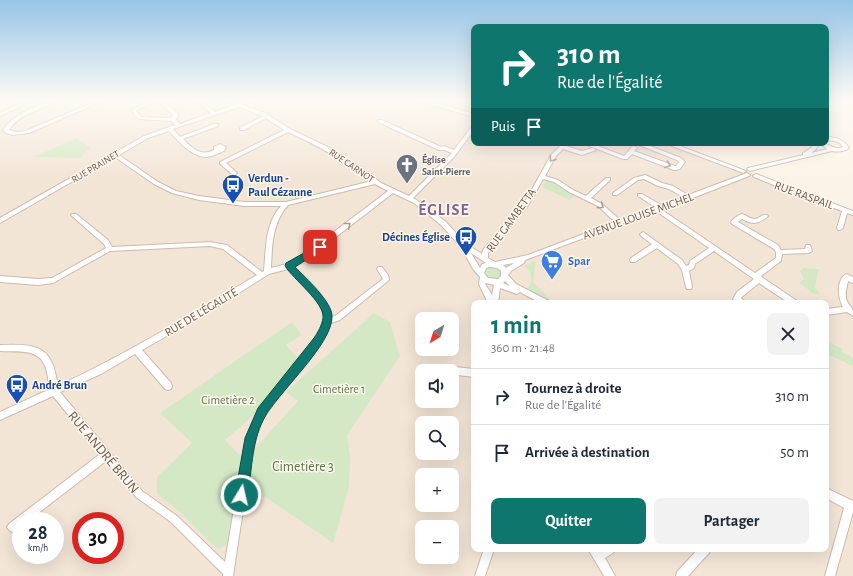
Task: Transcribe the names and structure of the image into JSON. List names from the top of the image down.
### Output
{
  "streets": {
    "street": [
      "RUE CARNOT",
      "RUE PRAINET",
      "RUE RASPAIL",
      "AVENUE LOUISE MICHEL",
      "RUE GAMBETTA",
      "RUE DE L'ÉGALITÉ",
      "RUE ANDRÉ BRUN"
    ]
  },
  "crossings": [
    ["RUE CARNOT", "RUE DE L'ÉGALITÉ"],
    ["RUE DE L'ÉGALITÉ", "RUE ANDRÉ BRUN"]
  ],
  "districts": ["ÉGLISE"],
  "parks": ["Cimetière 1", "Cimetière 2", "Cimetière 3"],
  "places": {
    "church": ["Église Saint-Pierre"],
    "bus stop": ["Verdun - Paul Cézanne", "Décines Église", "André Brun"],
    "supermarket": ["Spar"]
  },
  "north": "bottom left",
  "page": {
    "turn": ["310 m", "Rue de l'Égalité"],
    "then": "Puis",
    "heading": ["1 min", "360 m · 21:48"],
    "map_buttons": ["+", "−"],
    "list": [
      {
        "name": "Tournez à droite",
        "note": "Rue de l'Égalité",
        "value": "310 m"
      },
      {
        "name": "Arrivée à destination",
        "value": "50 m"
      }
    ],
    "buttons": ["Quitter", "Partager"],
    "speed": "28 km/h",
    "limit": "30"
  }
}
